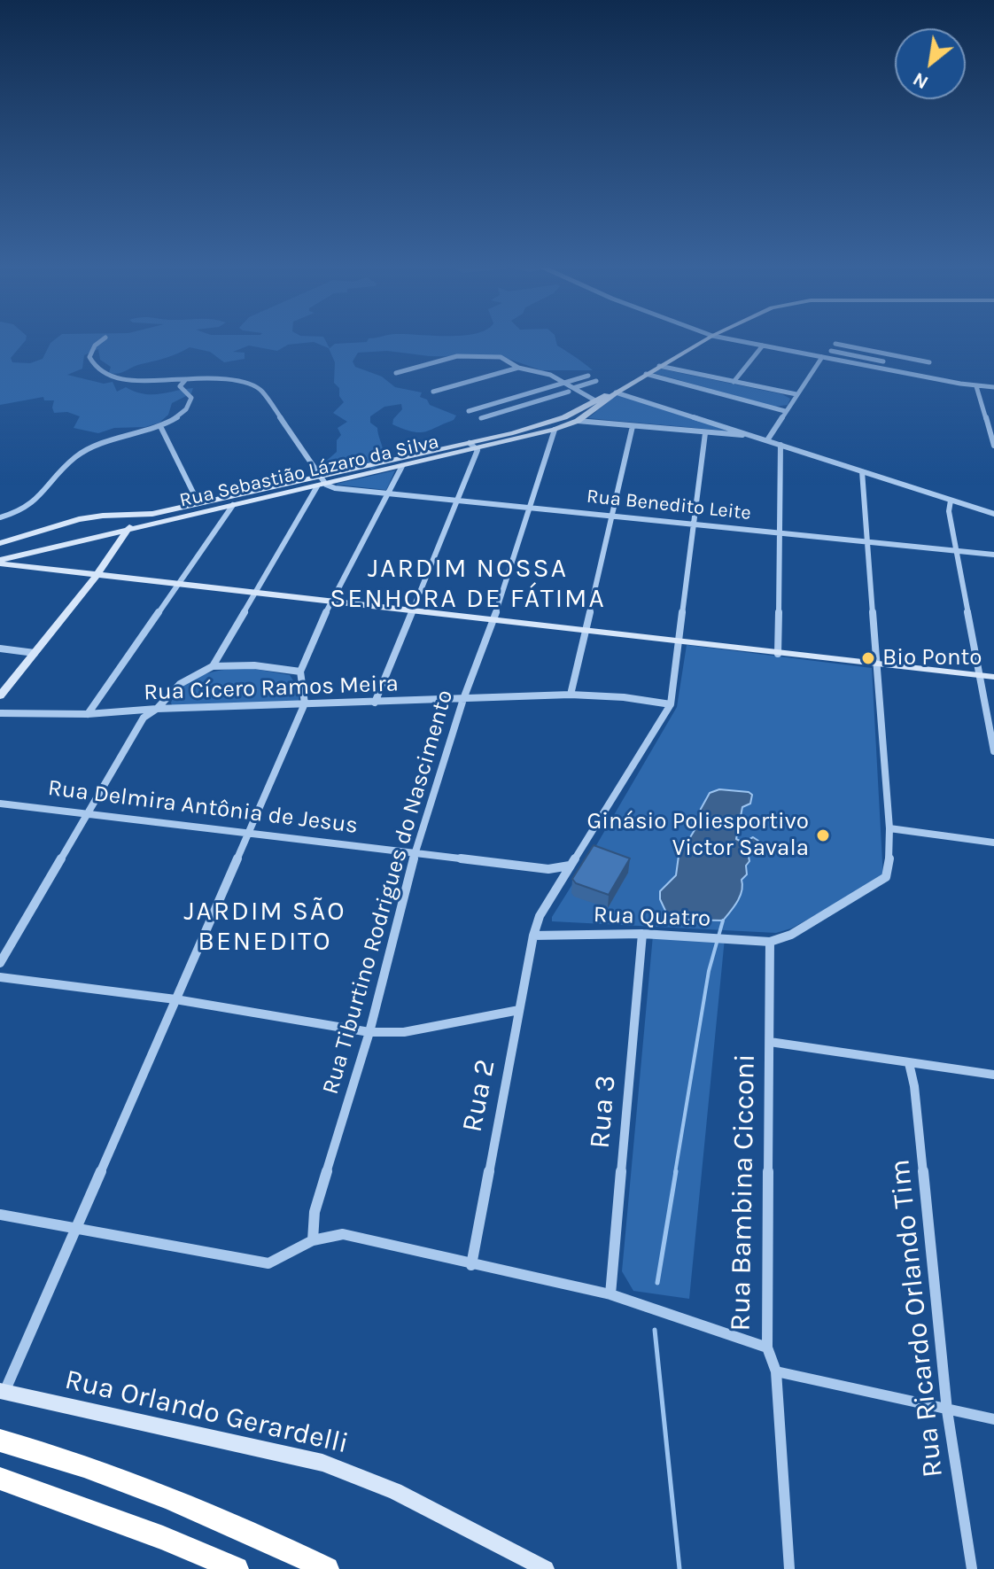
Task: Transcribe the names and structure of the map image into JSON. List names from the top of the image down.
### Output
{
  "streets": {
    "street": [
      "Rua Sebastião Lázaro da Silva",
      "Rua Benedito Leite",
      "Rua Cícero Ramos Meira",
      "Rua Delmira Antônia de Jesus",
      "Rua Tiburtino Rodrigues do Nascimento",
      "Rua Quatro",
      "Rua 2",
      "Rua 3",
      "Rua Bambina Cicconi",
      "Rua Ricardo Orlando Tim",
      "Rua Orlando Gerardelli"
    ]
  },
  "crossings": [
    ["Rua Sebastião Lázaro da Silva", "Rua Benedito Leite"],
    ["Rua Sebastião Lázaro da Silva", "Rua Tiburtino Rodrigues do Nascimento"],
    ["Rua Benedito Leite", "Rua Tiburtino Rodrigues do Nascimento"],
    ["Rua Cícero Ramos Meira", "Rua Tiburtino Rodrigues do Nascimento"],
    ["Rua Cícero Ramos Meira", "Rua 2"],
    ["Rua Delmira Antônia de Jesus", "Rua Tiburtino Rodrigues do Nascimento"],
    ["Rua Delmira Antônia de Jesus", "Rua 2"],
    ["Rua Quatro", "Rua 2"],
    ["Rua Quatro", "Rua 3"],
    ["Rua Quatro", "Rua Bambina Cicconi"]
  ],
  "districts": ["JARDIM NOSSA SENHORA DE FÁTIMA", "JARDIM SÃO BENEDITO"],
  "places": ["Bio Ponto", "Ginásio Poliesportivo Victor Savala"],
  "north": "bottom left"
}
